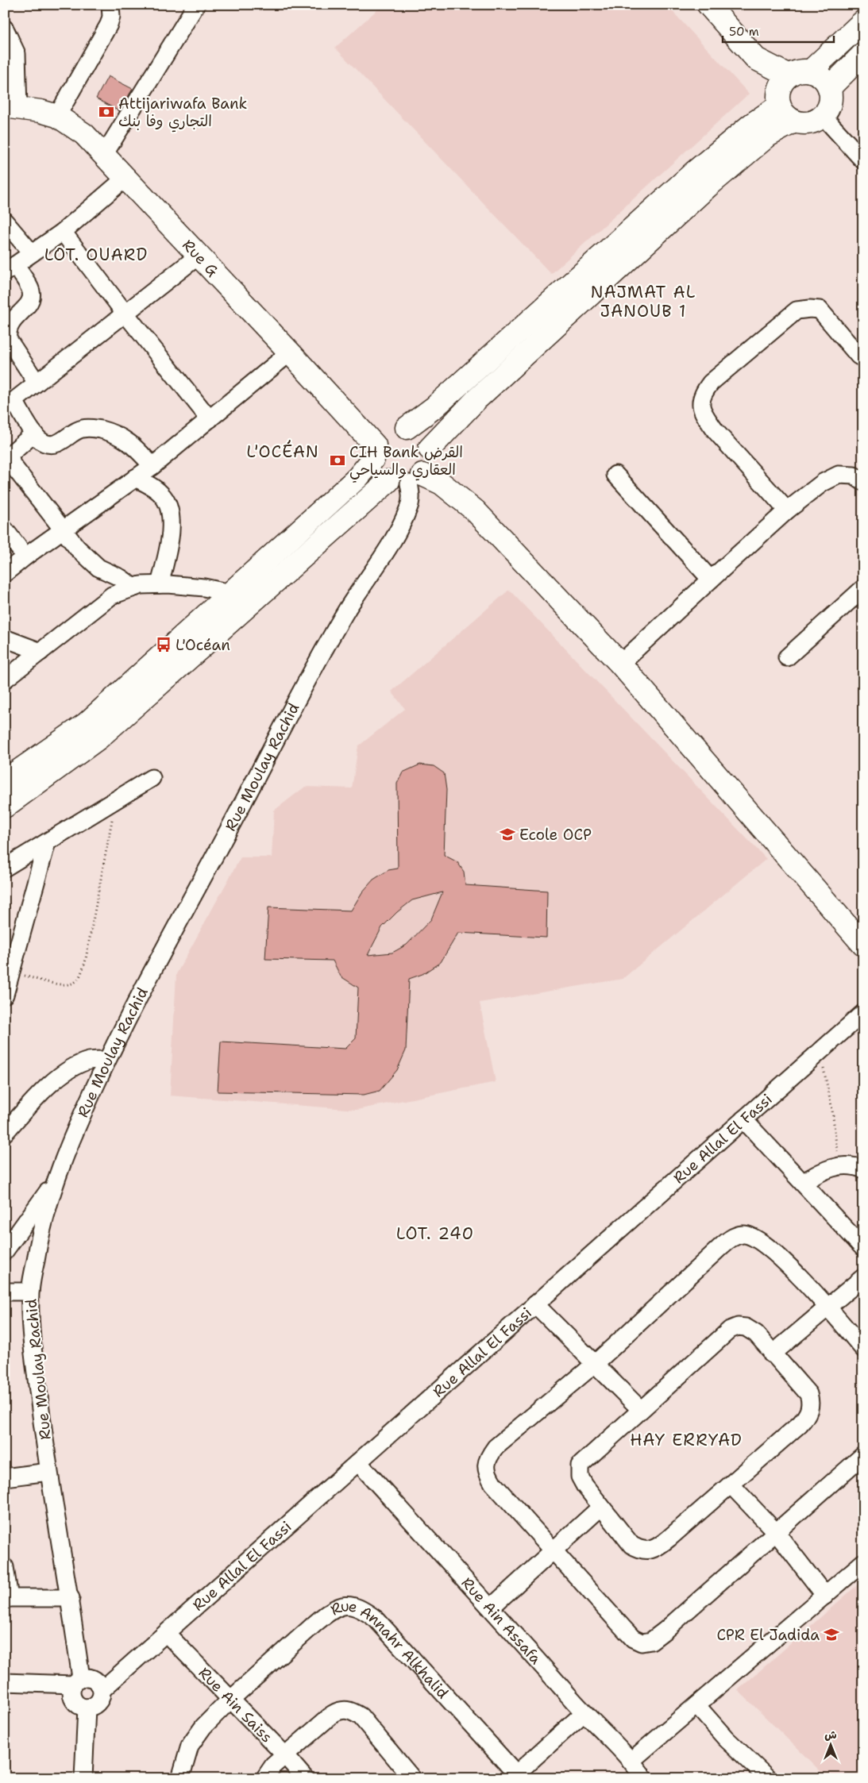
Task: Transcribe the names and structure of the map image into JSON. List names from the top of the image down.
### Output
{
  "streets": {
    "main road": ["Rue G"],
    "street": [
      "Rue Moulay Rachid",
      "Rue Allal El Fassi",
      "Rue Ain Assafa",
      "Rue Annahr Alkhalid",
      "Rue Ain Saiss"
    ]
  },
  "crossings": [
    ["Rue G", "Rue Moulay Rachid"],
    ["Rue Moulay Rachid", "Rue Allal El Fassi"],
    ["Rue Allal El Fassi", "Rue Ain Assafa"],
    ["Rue Allal El Fassi", "Rue Ain Saiss"],
    ["Rue Annahr Alkhalid", "Rue Ain Saiss"]
  ],
  "districts": [
    "LOT. OUARD",
    "NAJMAT AL JANOUB 1",
    "L'OCÉAN",
    "LOT. 240",
    "HAY ERRYAD"
  ],
  "places": {
    "bank": ["Attijariwafa Bank التجاري وفا بنك", "CIH Bank القرض العقاري والسياحي"],
    "bus stop": ["L'Océan"],
    "school or university": ["Ecole OCP", "CPR El Jadida"]
  },
  "scale_bar": "50 m",
  "north": "top"
}
